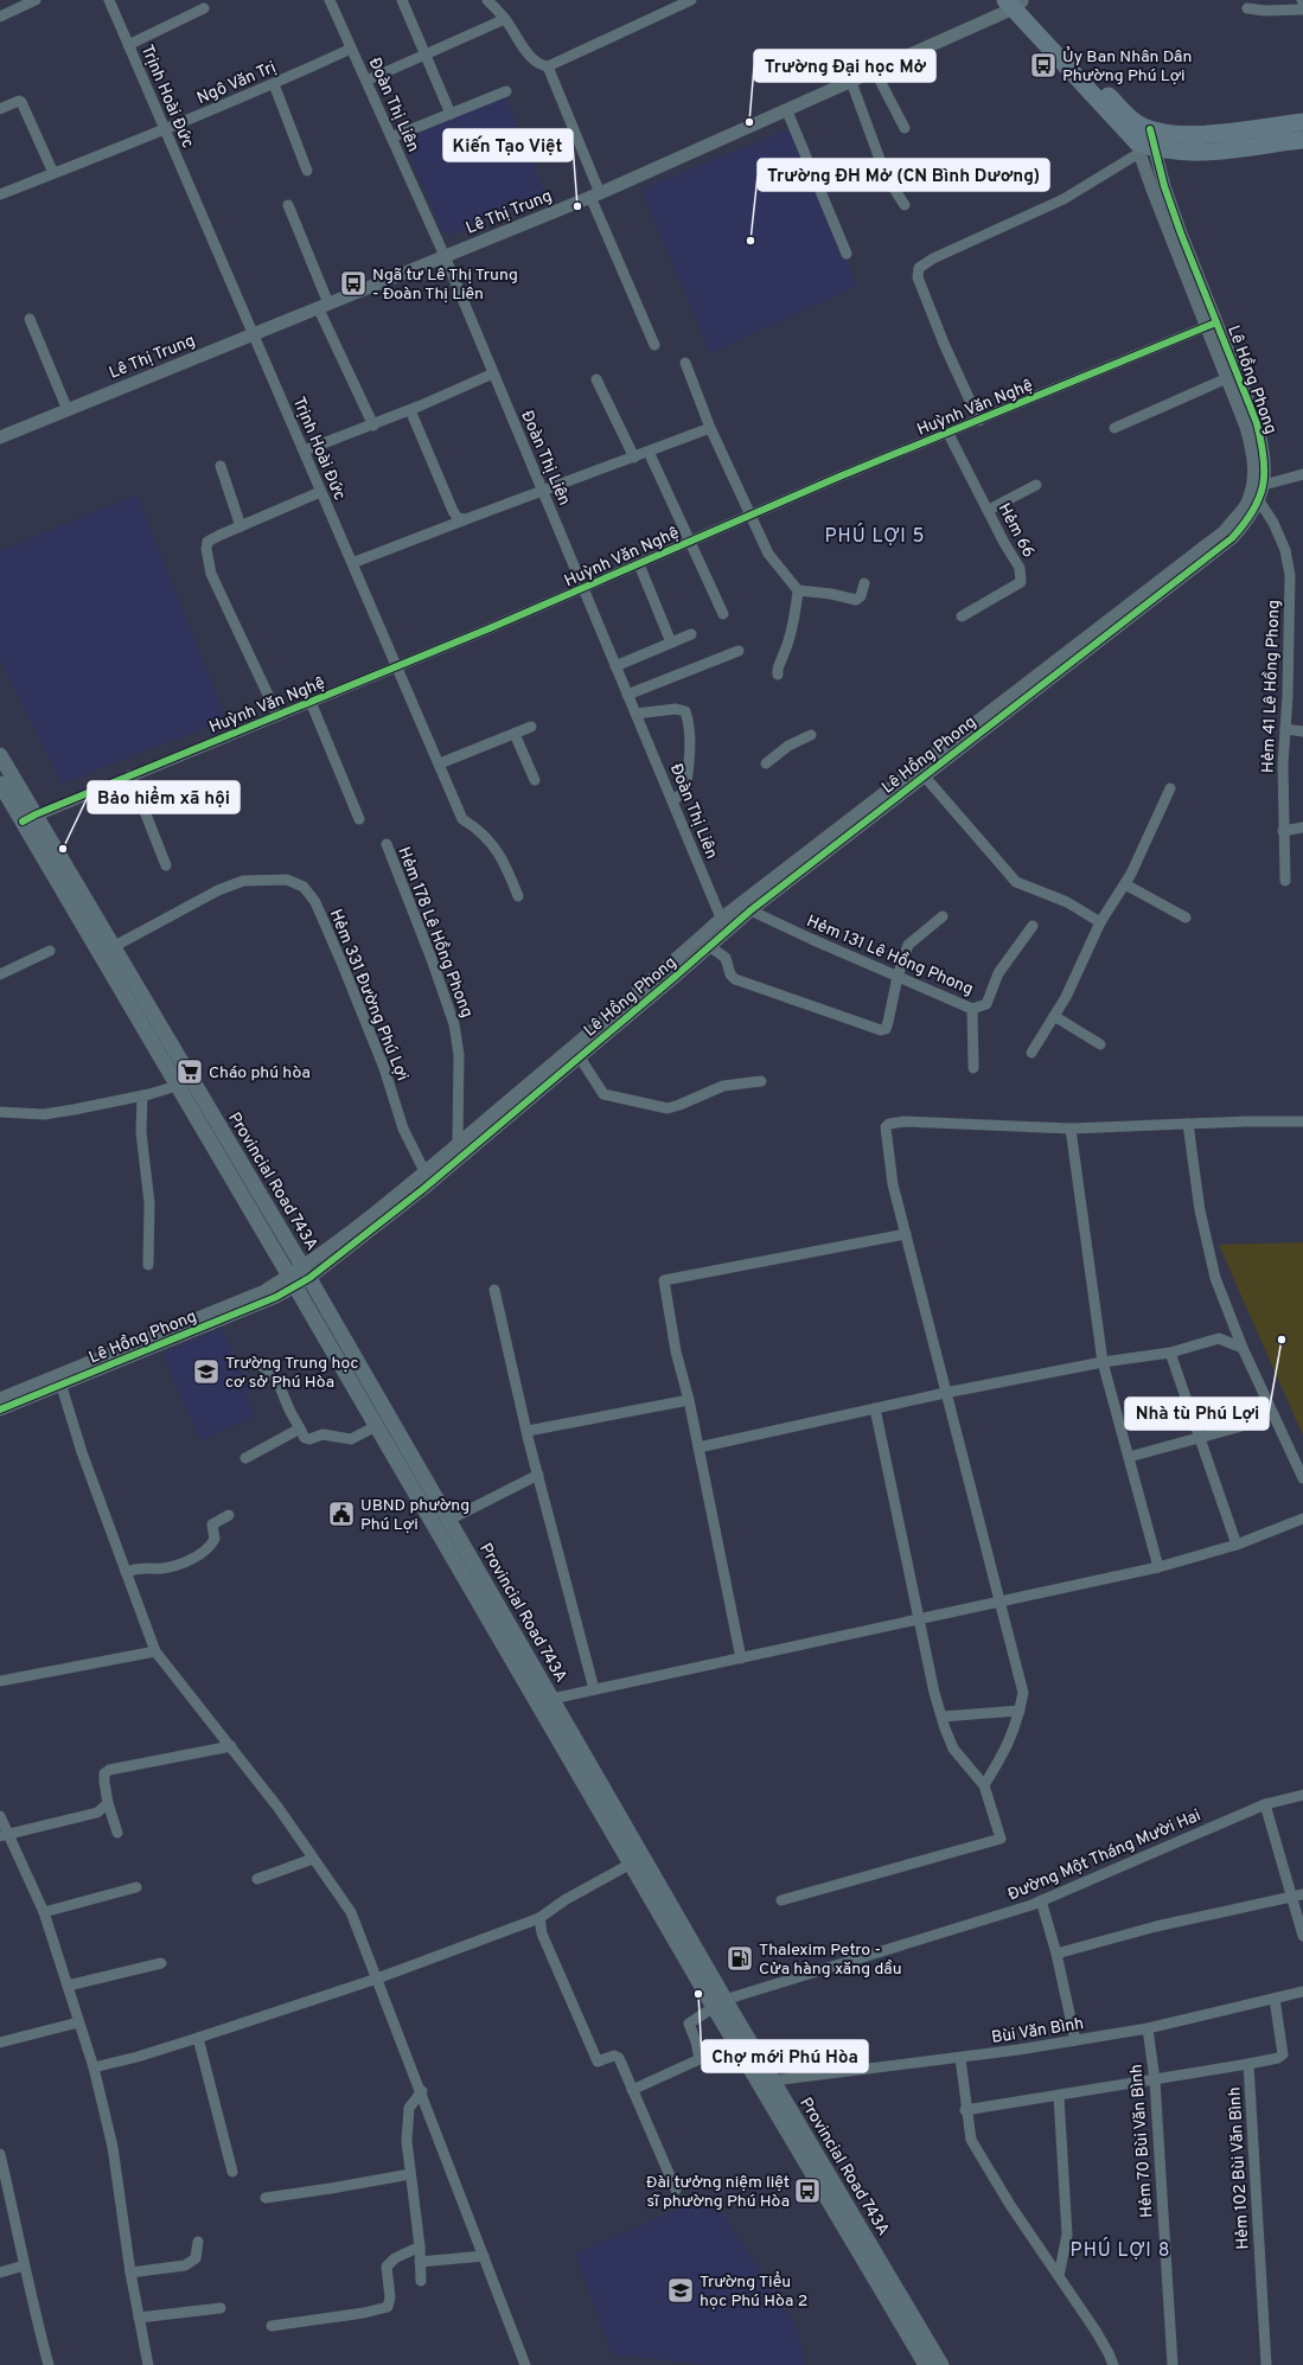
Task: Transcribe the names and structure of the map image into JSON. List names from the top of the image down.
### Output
{
  "streets": {
    "main road": ["Provincial Road 743A"],
    "street": [
      "Ngô Văn Trị",
      "Trịnh Hoài Đức",
      "Đoàn Thị Liên",
      "Lê Thị Trung",
      "Lê Hồng Phong",
      "Huỳnh Văn Nghệ",
      "Hẻm 66",
      "Hẻm 41 Lê Hồng Phong",
      "Hẻm 178 Lê Hồng Phong",
      "Hẻm 131 Lê Hồng Phong",
      "Hẻm 331 Đường Phú Lợi",
      "Đường Một Tháng Mười Hai",
      "Bùi Văn Bình",
      "Hẻm 70 Bùi Văn Bình",
      "Hẻm 102 Bùi Văn Bình"
    ]
  },
  "crossings": [
    ["Ngô Văn Trị", "Trịnh Hoài Đức"],
    ["Ngô Văn Trị", "Đoàn Thị Liên"],
    ["Trịnh Hoài Đức", "Lê Thị Trung"],
    ["Trịnh Hoài Đức", "Huỳnh Văn Nghệ"],
    ["Đoàn Thị Liên", "Lê Thị Trung"],
    ["Đoàn Thị Liên", "Lê Hồng Phong"],
    ["Đoàn Thị Liên", "Huỳnh Văn Nghệ"],
    ["Lê Hồng Phong", "Huỳnh Văn Nghệ"],
    ["Lê Hồng Phong", "Hẻm 41 Lê Hồng Phong"],
    ["Lê Hồng Phong", "Hẻm 178 Lê Hồng Phong"],
    ["Lê Hồng Phong", "Hẻm 131 Lê Hồng Phong"],
    ["Lê Hồng Phong", "Hẻm 331 Đường Phú Lợi"],
    ["Lê Hồng Phong", "Provincial Road 743A"],
    ["Huỳnh Văn Nghệ", "Hẻm 66"],
    ["Huỳnh Văn Nghệ", "Provincial Road 743A"],
    ["Hẻm 331 Đường Phú Lợi", "Provincial Road 743A"],
    ["Provincial Road 743A", "Đường Một Tháng Mười Hai"],
    ["Provincial Road 743A", "Bùi Văn Bình"],
    ["Bùi Văn Bình", "Hẻm 70 Bùi Văn Bình"],
    ["Bùi Văn Bình", "Hẻm 102 Bùi Văn Bình"]
  ],
  "districts": ["PHÚ LỢI 5", "PHÚ LỢI 8"],
  "places": {
    "bus stop": ["Ủy Ban Nhân Dân Phường Phú Lợi", "Ngã tư Lê Thị Trung - Đoàn Thị Liên", "Đài tưởng niệm liệt sĩ phường Phú Hòa"],
    "other": [
      "Trường Đại học Mở",
      "Kiến Tạo Việt",
      "Trường ĐH Mở (CN Bình Dương)",
      "Bảo hiểm xã hội",
      "Nhà tù Phú Lợi",
      "Chợ mới Phú Hòa"
    ],
    "supermarket": ["Cháo phú hòa"],
    "school or university": ["Trường Trung học cơ sở Phú Hòa", "Trường Tiểu học Phú Hòa 2"],
    "public building": ["UBND phường Phú Lợi"],
    "fuel station": ["Thalexim Petro - Cửa hàng xăng dầu"]
  }
}
